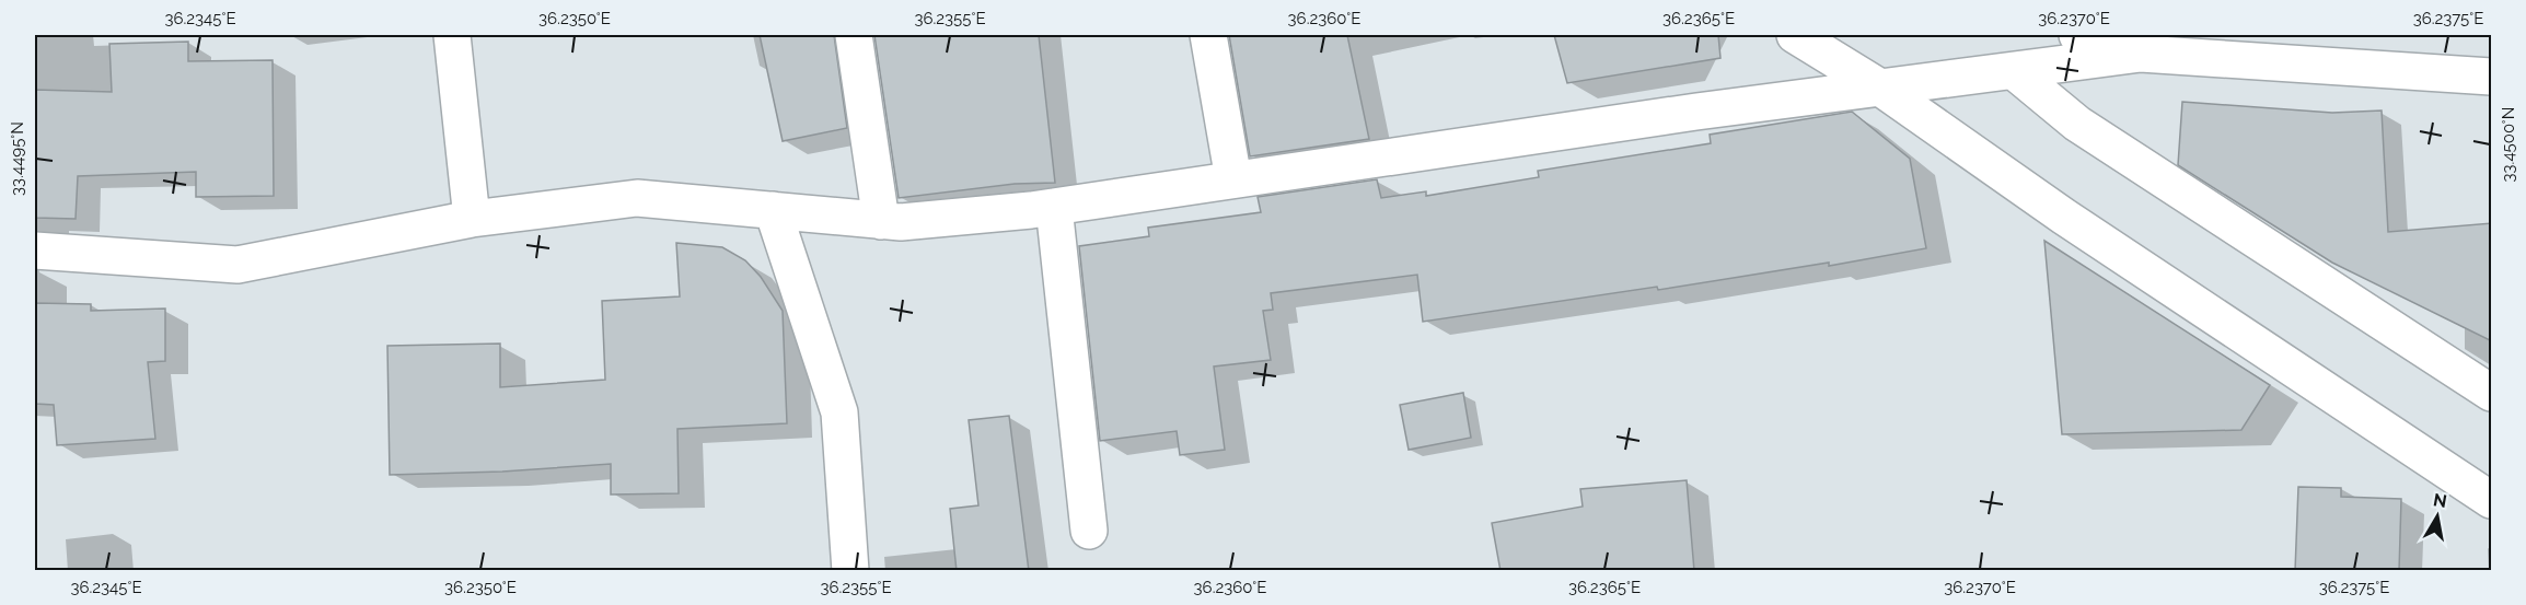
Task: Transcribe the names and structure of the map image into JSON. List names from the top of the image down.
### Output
{
  "north": "top",
  "coordinates": [
    "36.2345°E",
    "36.2350°E",
    "36.2355°E",
    "36.2360°E",
    "36.2365°E",
    "36.2370°E",
    "36.2375°E",
    "33.4500°N",
    "33.4495°N"
  ]
}
